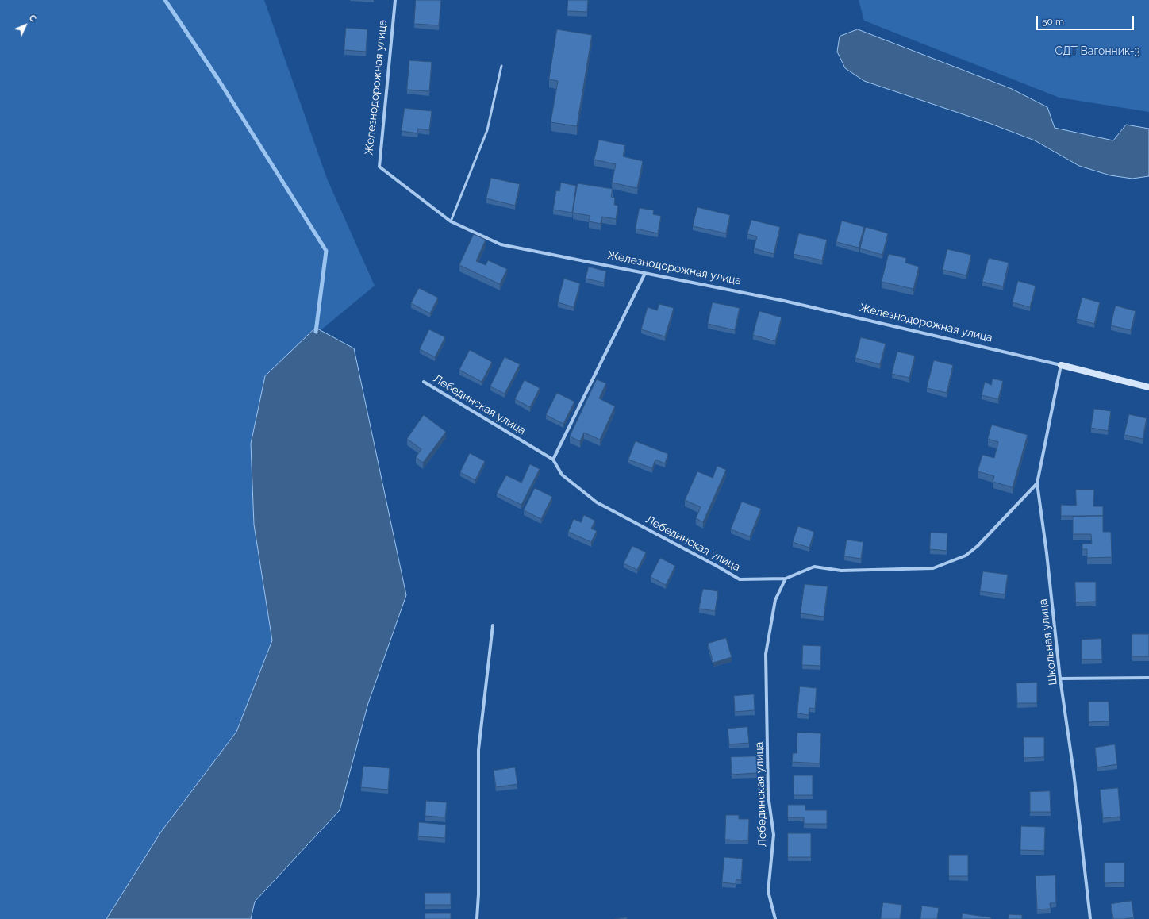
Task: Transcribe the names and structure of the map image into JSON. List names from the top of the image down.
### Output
{
  "streets": {
    "street": ["Железнодорожная улица", "Лебединская улица", "Школьная улица"]
  },
  "crossings": [
    ["Железнодорожная улица", "Школьная улица"]
  ],
  "parks": ["СДТ Вагонник-3"],
  "scale_bar": "50 m",
  "north": "top right"
}
